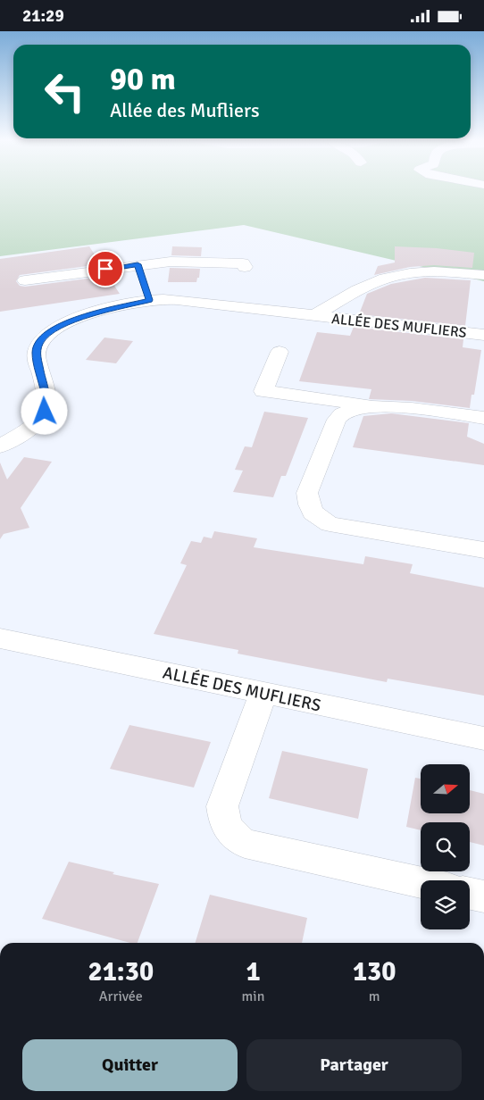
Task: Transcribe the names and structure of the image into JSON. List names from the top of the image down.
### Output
{
  "streets": {
    "street": ["ALLÉE DES MUFLIERS"]
  },
  "north": "right",
  "page": {
    "status": "21:29",
    "turn": ["90 m", "Allée des Mufliers"],
    "eta": [
      "21:30",
      "Arrivée",
      "1",
      "min",
      "130",
      "m"
    ],
    "buttons": ["Quitter", "Partager"]
  }
}
